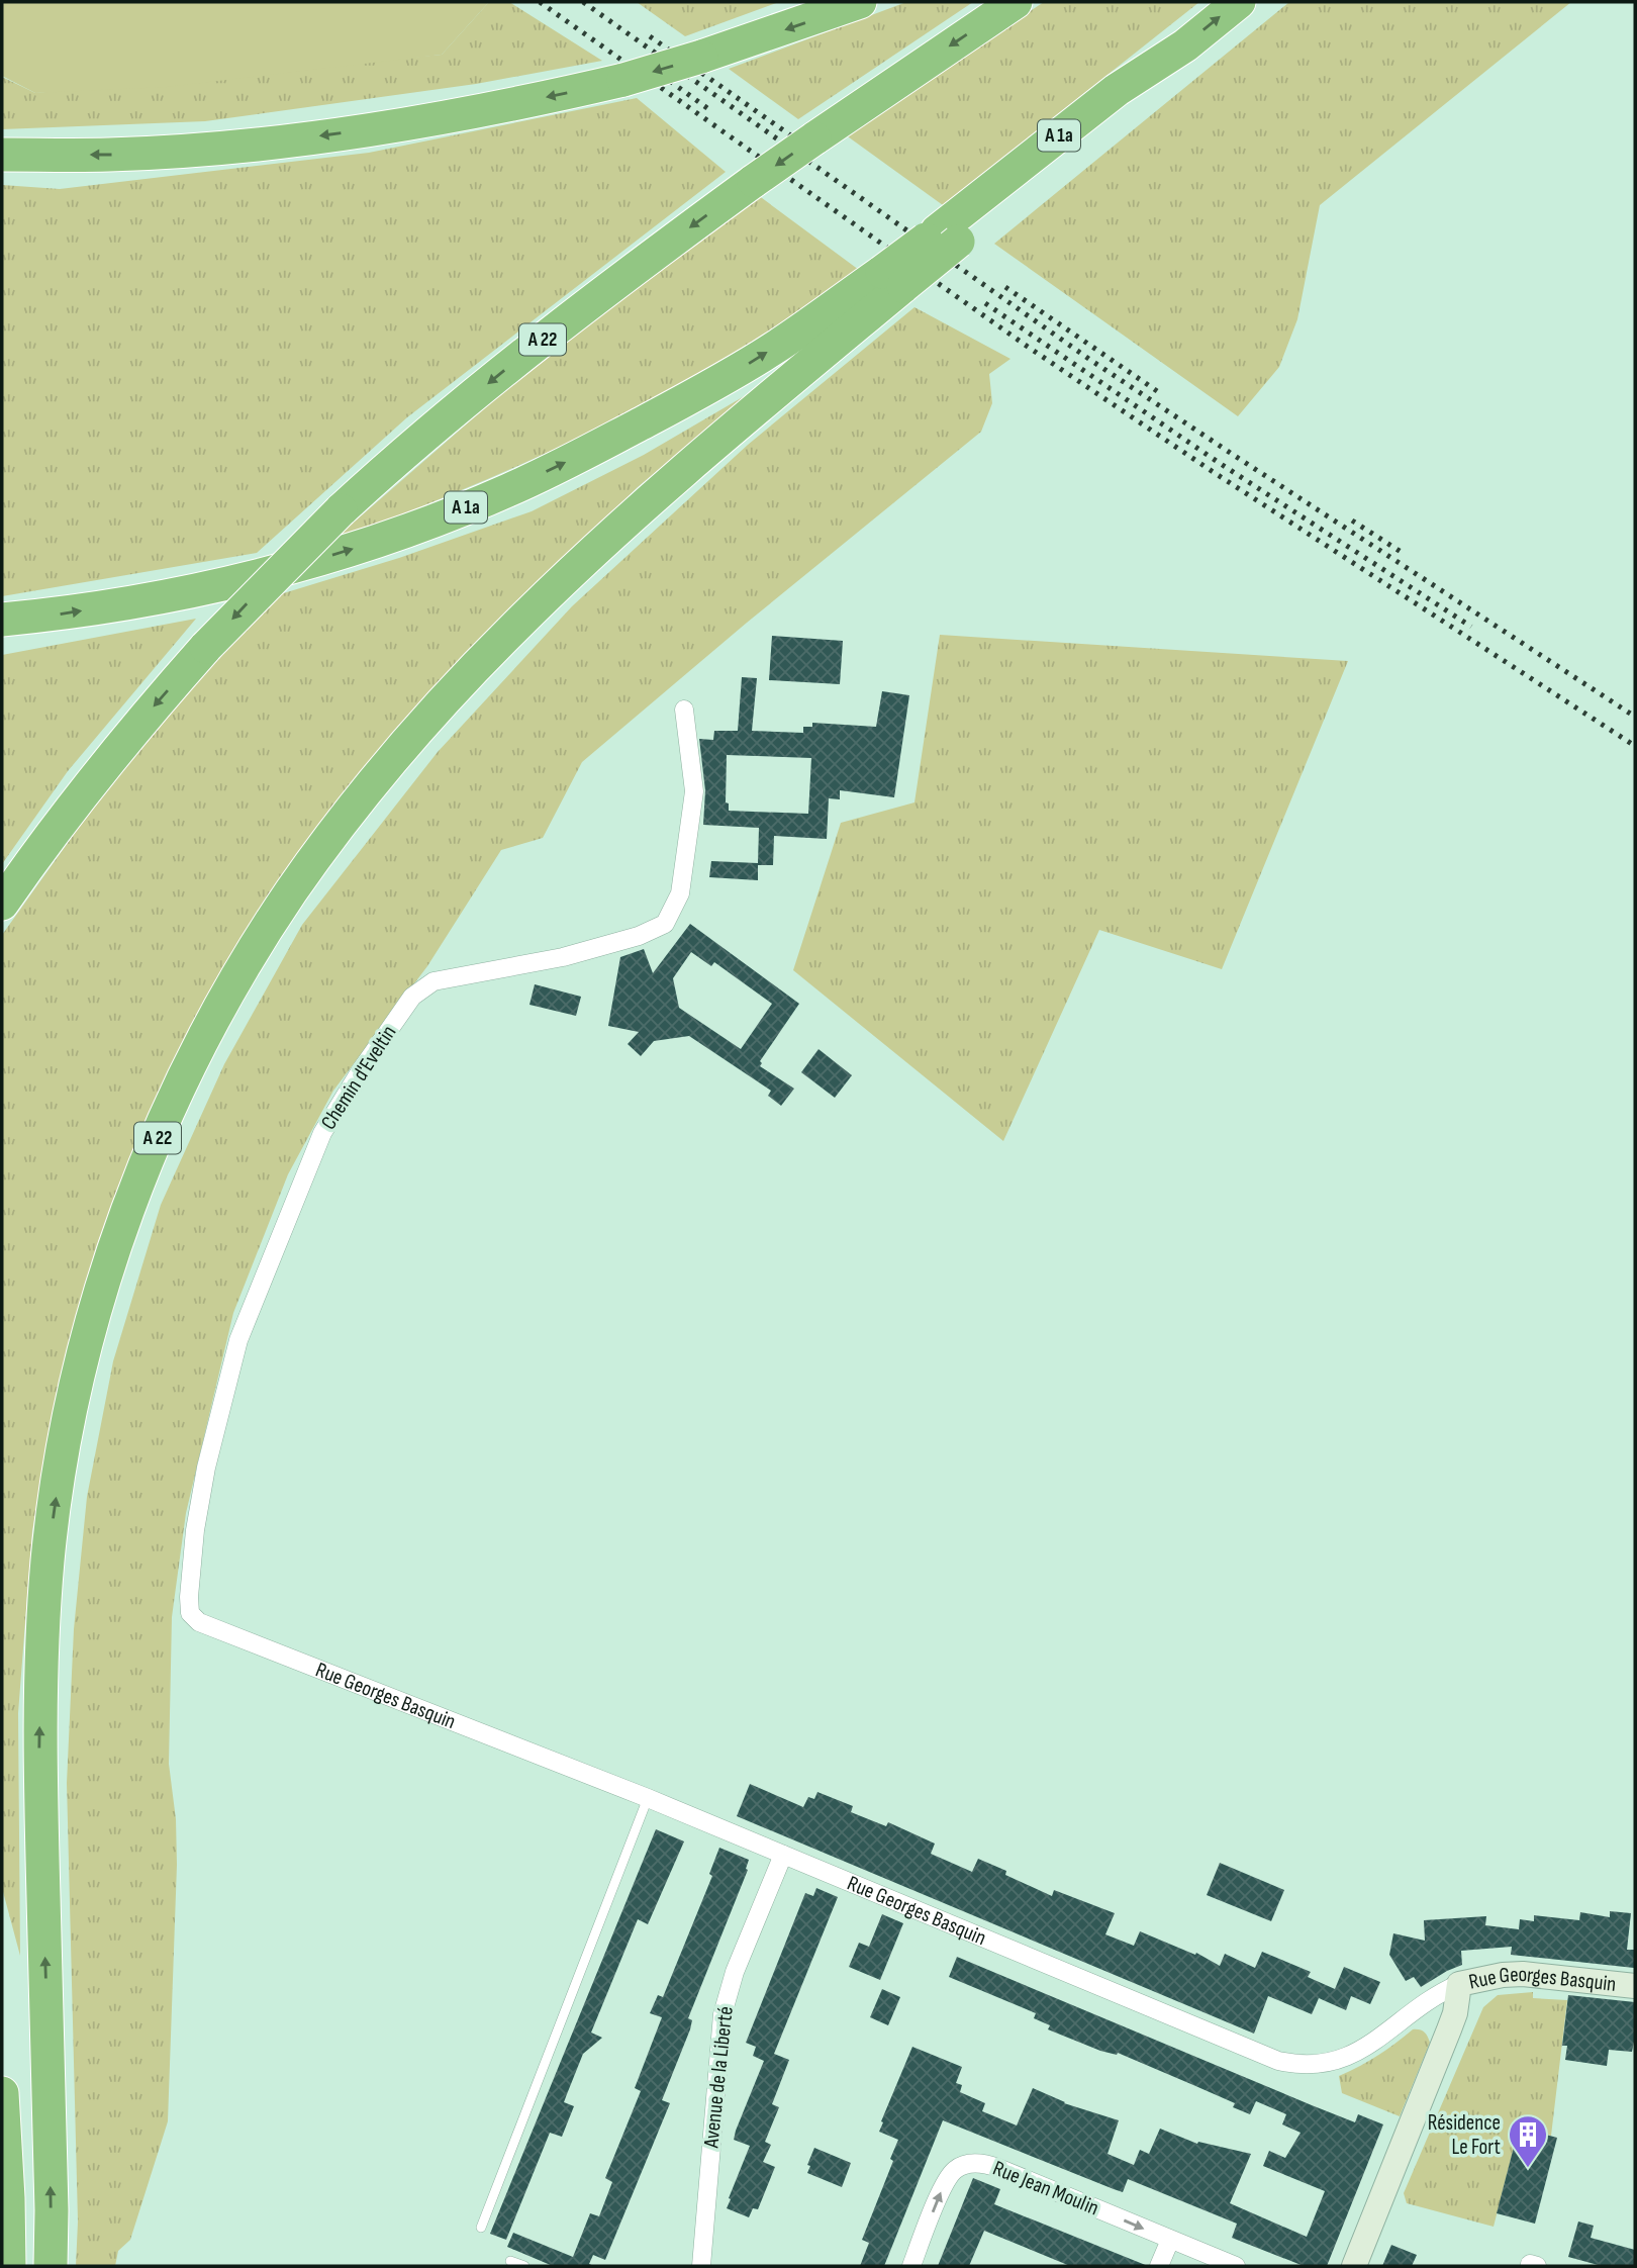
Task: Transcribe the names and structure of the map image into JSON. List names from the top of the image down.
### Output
{
  "streets": {
    "highway": ["A 1a", "A 22"],
    "street": [
      "Chemin d'Eveltin",
      "Rue Georges Basquin",
      "Avenue de la Liberté",
      "Rue Jean Moulin"
    ]
  },
  "crossings": [
    ["A 1a", "A 22"],
    ["Chemin d'Eveltin", "Rue Georges Basquin"],
    ["Rue Georges Basquin", "Avenue de la Liberté"]
  ],
  "places": {
    "building": ["Résidence Le Fort"]
  }
}
